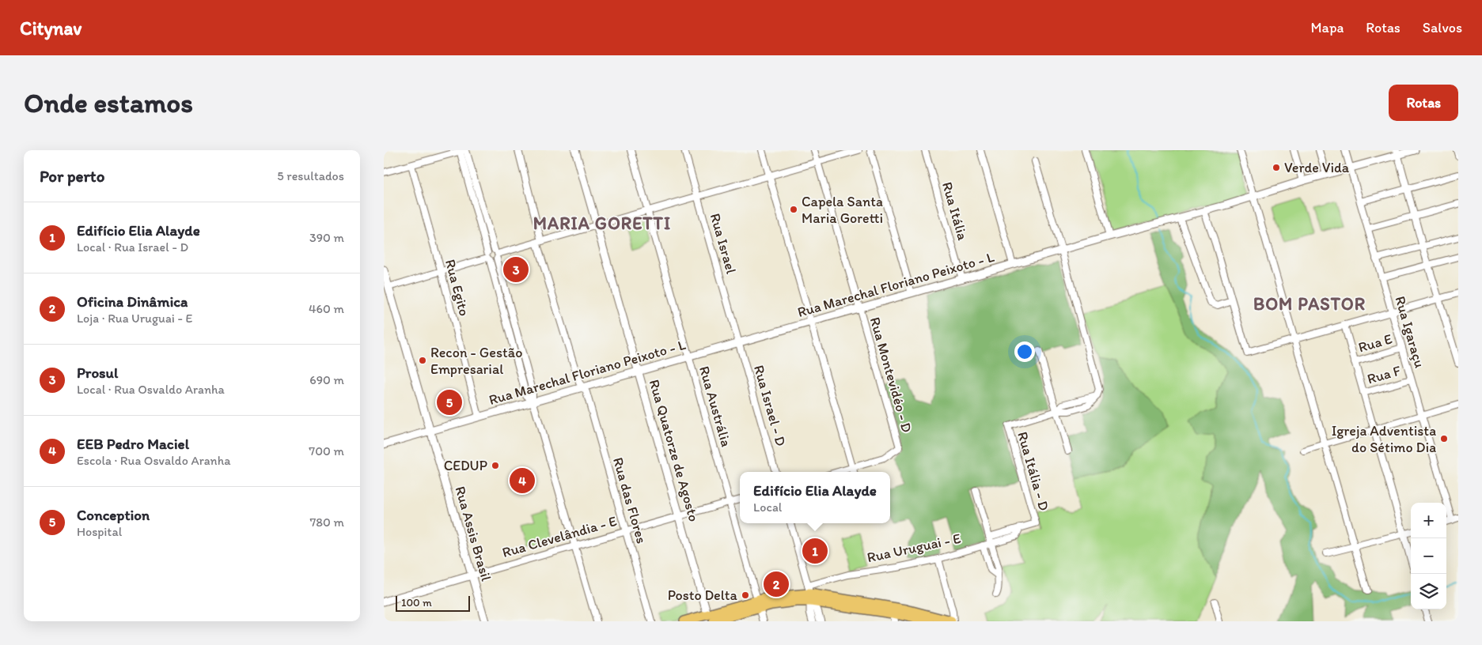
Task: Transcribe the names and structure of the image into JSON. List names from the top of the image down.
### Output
{
  "streets": {
    "main road": ["Rua Uruguai - E"],
    "street": [
      "Rua Itália",
      "Rua Israel",
      "Rua Marechal Floriano Peixoto - L",
      "Rua Egito",
      "Rua Igaraçu",
      "Rua E",
      "Rua Montevidéo - D",
      "Rua F",
      "Rua Israel - D",
      "Rua Austrália",
      "Rua Quatorze de Agosto",
      "Rua Itália - D",
      "Rua das Flores",
      "Rua Assis Brasil",
      "Rua Clevelândia - E"
    ]
  },
  "crossings": [
    ["Rua Itália", "Rua Marechal Floriano Peixoto - L"],
    ["Rua Israel", "Rua Marechal Floriano Peixoto - L"],
    ["Rua Israel", "Rua Israel - D"],
    ["Rua Marechal Floriano Peixoto - L", "Rua Egito"],
    ["Rua Marechal Floriano Peixoto - L", "Rua Igaraçu"],
    ["Rua Marechal Floriano Peixoto - L", "Rua Montevidéo - D"],
    ["Rua Marechal Floriano Peixoto - L", "Rua Israel - D"],
    ["Rua Marechal Floriano Peixoto - L", "Rua Austrália"],
    ["Rua Marechal Floriano Peixoto - L", "Rua Quatorze de Agosto"],
    ["Rua Marechal Floriano Peixoto - L", "Rua das Flores"],
    ["Rua Marechal Floriano Peixoto - L", "Rua Assis Brasil"],
    ["Rua Igaraçu", "Rua E"],
    ["Rua Igaraçu", "Rua F"],
    ["Rua Austrália", "Rua Clevelândia - E"],
    ["Rua Austrália", "Rua Uruguai - E"],
    ["Rua Quatorze de Agosto", "Rua Clevelândia - E"],
    ["Rua Quatorze de Agosto", "Rua Uruguai - E"],
    ["Rua Itália - D", "Rua Uruguai - E"],
    ["Rua das Flores", "Rua Clevelândia - E"],
    ["Rua Assis Brasil", "Rua Clevelândia - E"]
  ],
  "districts": ["MARIA GORETTI", "BOM PASTOR"],
  "places": [
    "Verde Vida",
    "Capela Santa Maria Goretti",
    "Recon - Gestão Empresarial",
    "Igreja Adventista do Sétimo Dia",
    "CEDUP",
    "Posto Delta"
  ],
  "scale_bar": "100 m",
  "page": {
    "header": "Citynav",
    "nav": ["Mapa", "Rotas", "Salvos"],
    "buttons": "Rotas",
    "title": "Onde estamos",
    "heading": ["Por perto", "5 resultados"],
    "list": [
      {
        "mark": "1",
        "name": "Edifício Elia Alayde",
        "note": "Local · Rua Israel - D",
        "value": "390 m"
      },
      {
        "mark": "2",
        "name": "Oficina Dinâmica",
        "note": "Loja · Rua Uruguai - E",
        "value": "460 m"
      },
      {
        "mark": "3",
        "name": "Prosul",
        "note": "Local · Rua Osvaldo Aranha",
        "value": "690 m"
      },
      {
        "mark": "4",
        "name": "EEB Pedro Maciel",
        "note": "Escola · Rua Osvaldo Aranha",
        "value": "700 m"
      },
      {
        "mark": "5",
        "name": "Conception",
        "note": "Hospital",
        "value": "780 m"
      }
    ],
    "pins": [
      "3",
      "5",
      "4",
      "1",
      "2"
    ],
    "popup": ["Edifício Elia Alayde", "Local"],
    "map_buttons": ["+", "−"],
    "scale": "100 m"
  }
}
